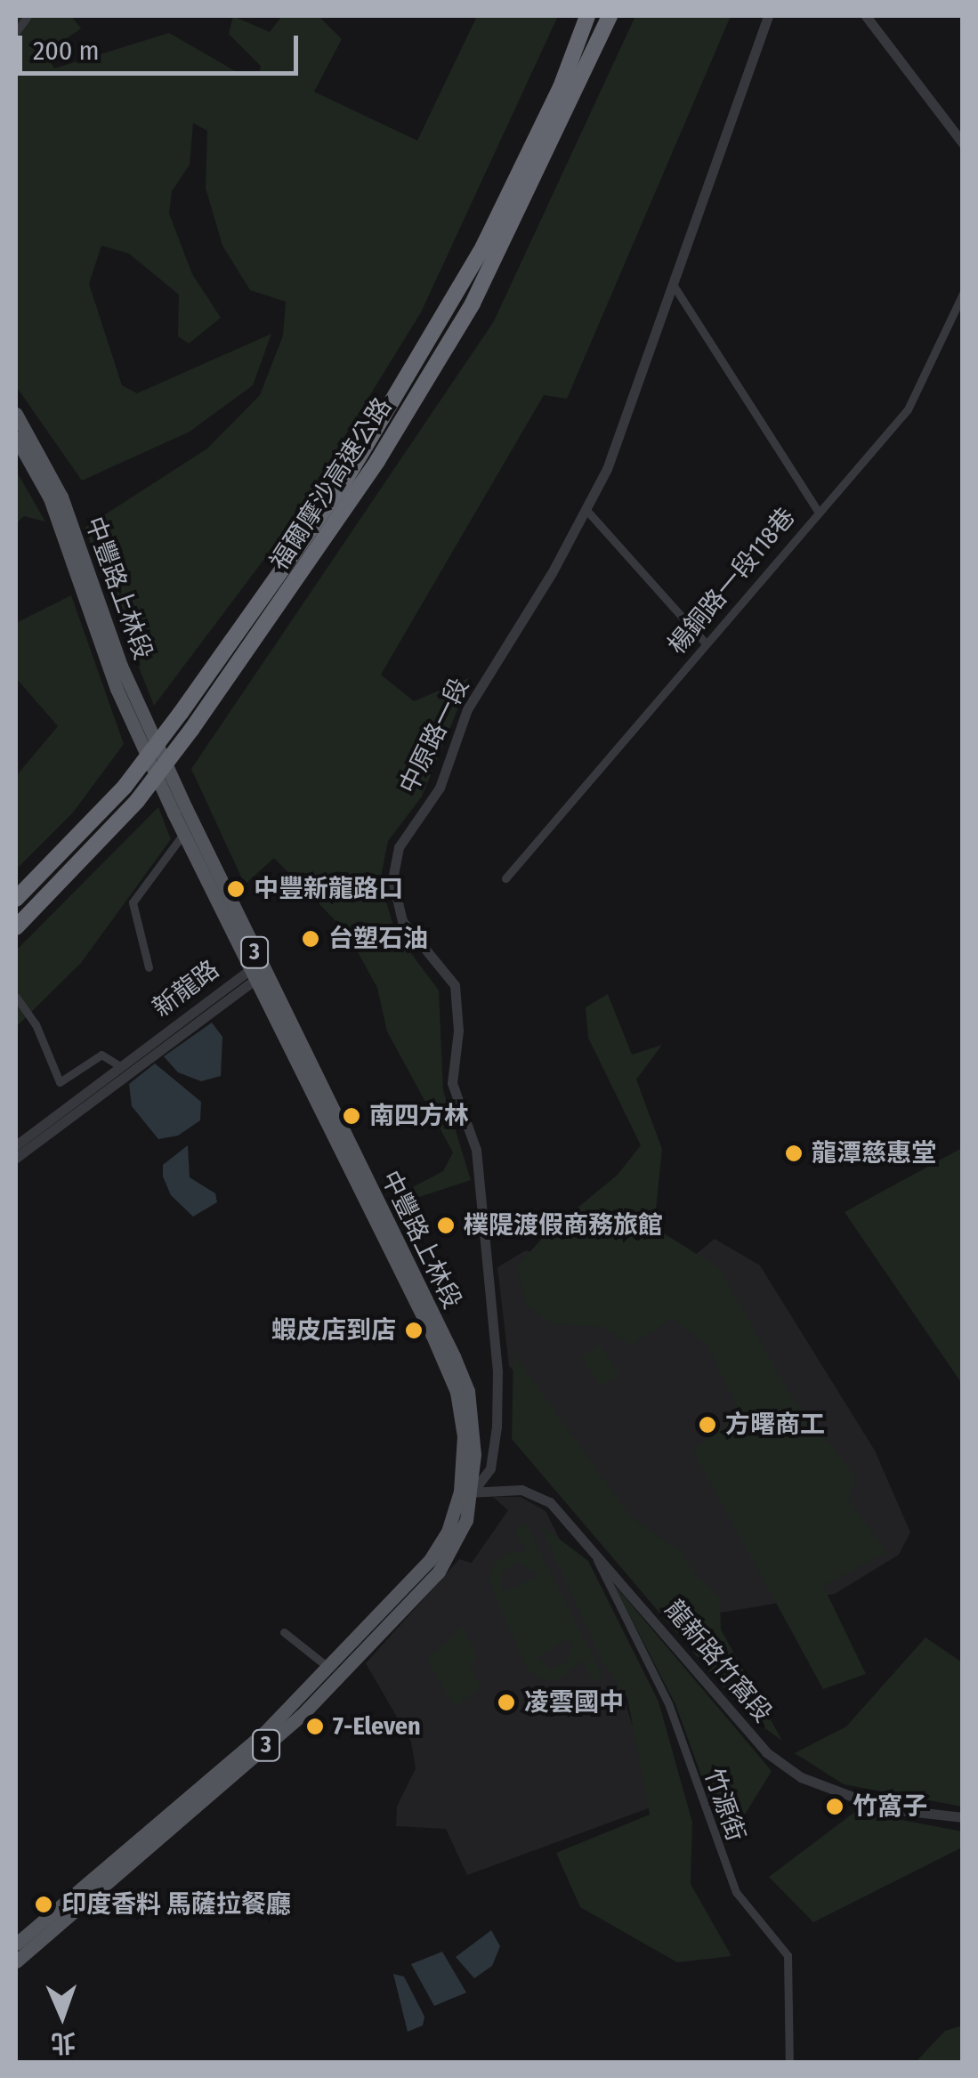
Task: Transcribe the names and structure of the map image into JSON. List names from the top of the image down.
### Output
{
  "streets": {
    "highway": ["福爾摩沙高速公路"],
    "main road": ["中豐路上林段", "3"],
    "street": [
      "楊銅路一段118巷",
      "中原路一段",
      "新龍路",
      "龍新路竹窩段",
      "竹源街"
    ]
  },
  "crossings": [
    ["中豐路上林段", "中原路一段"],
    ["中豐路上林段", "新龍路"],
    ["中豐路上林段", "龍新路竹窩段"],
    ["中原路一段", "龍新路竹窩段"],
    ["龍新路竹窩段", "竹源街"]
  ],
  "places": [
    "中豐新龍路口",
    "台塑石油",
    "南四方林",
    "龍潭慈惠堂",
    "樸隄渡假商務旅館",
    "蝦皮店到店",
    "方曙商工",
    "凌雲國中",
    "7-Eleven",
    "竹窩子",
    "印度香料 馬薩拉餐廳"
  ],
  "scale_bar": "200 m",
  "north": "bottom"
}
